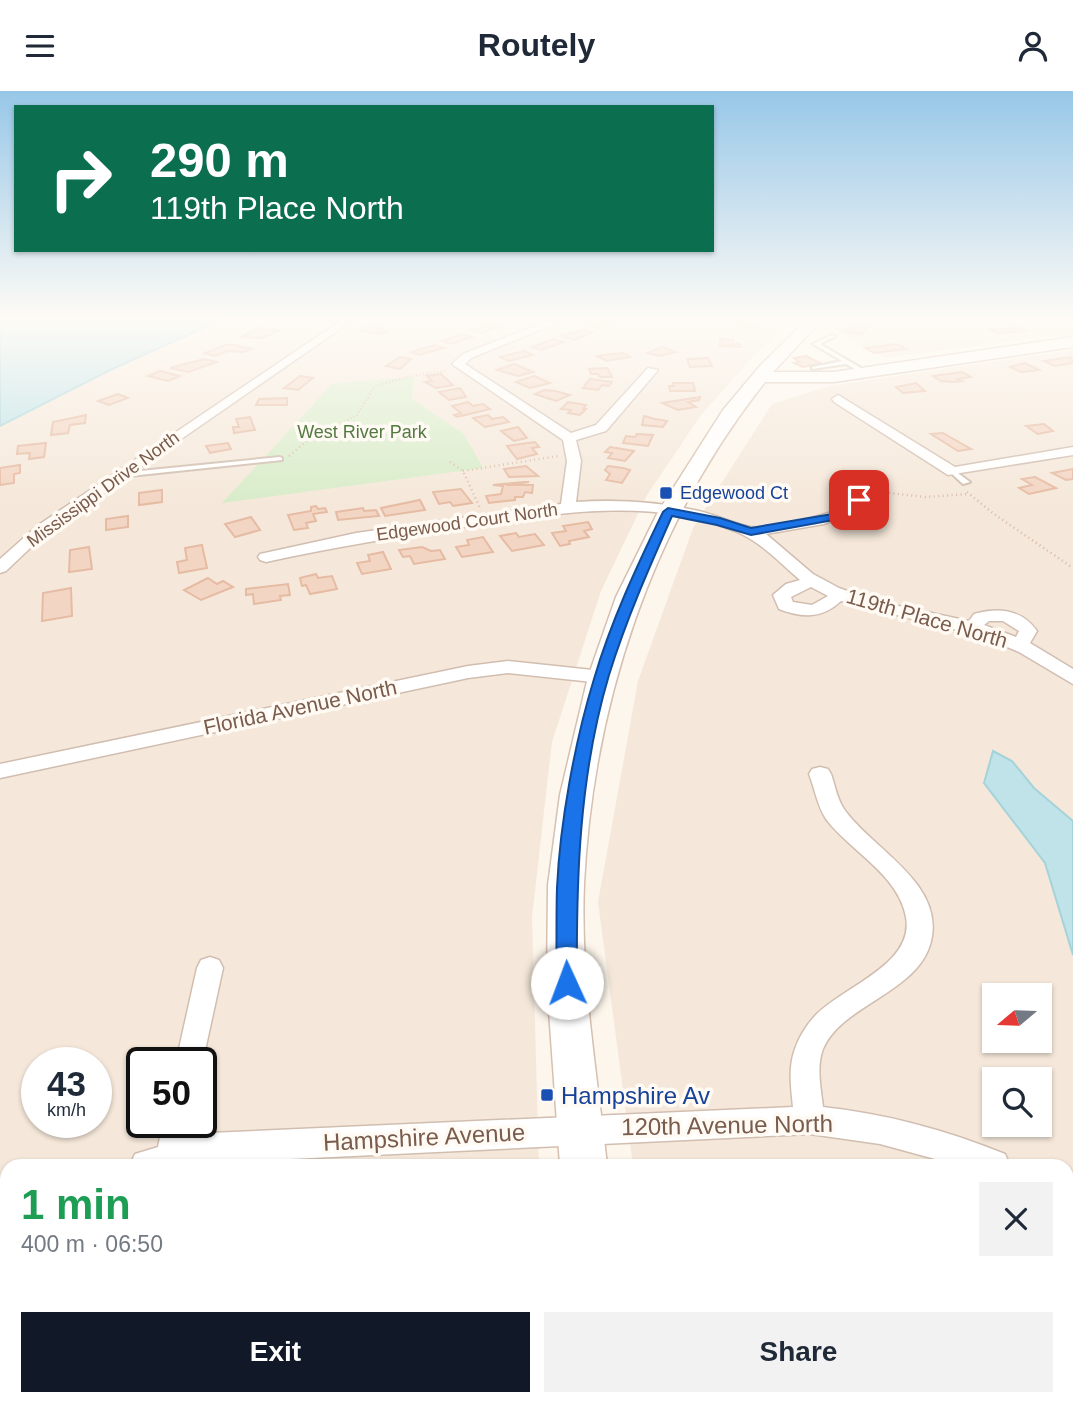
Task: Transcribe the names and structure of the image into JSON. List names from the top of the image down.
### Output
{
  "streets": {
    "street": [
      "Mississippi Drive North",
      "Edgewood Court North",
      "119th Place North",
      "Florida Avenue North",
      "120th Avenue North",
      "Hampshire Avenue"
    ]
  },
  "crossings": [
    ["Edgewood Court North", "119th Place North"],
    ["120th Avenue North", "Hampshire Avenue"]
  ],
  "parks": ["West River Park"],
  "places": {
    "transit": ["Edgewood Ct", "Hampshire Av"]
  },
  "north": "left",
  "page": {
    "header": "Routely",
    "turn": ["290 m", "119th Place North"],
    "speed": "43 km/h",
    "limit": "50",
    "heading": ["1 min", "400 m · 06:50"],
    "buttons": ["Exit", "Share"]
  }
}
